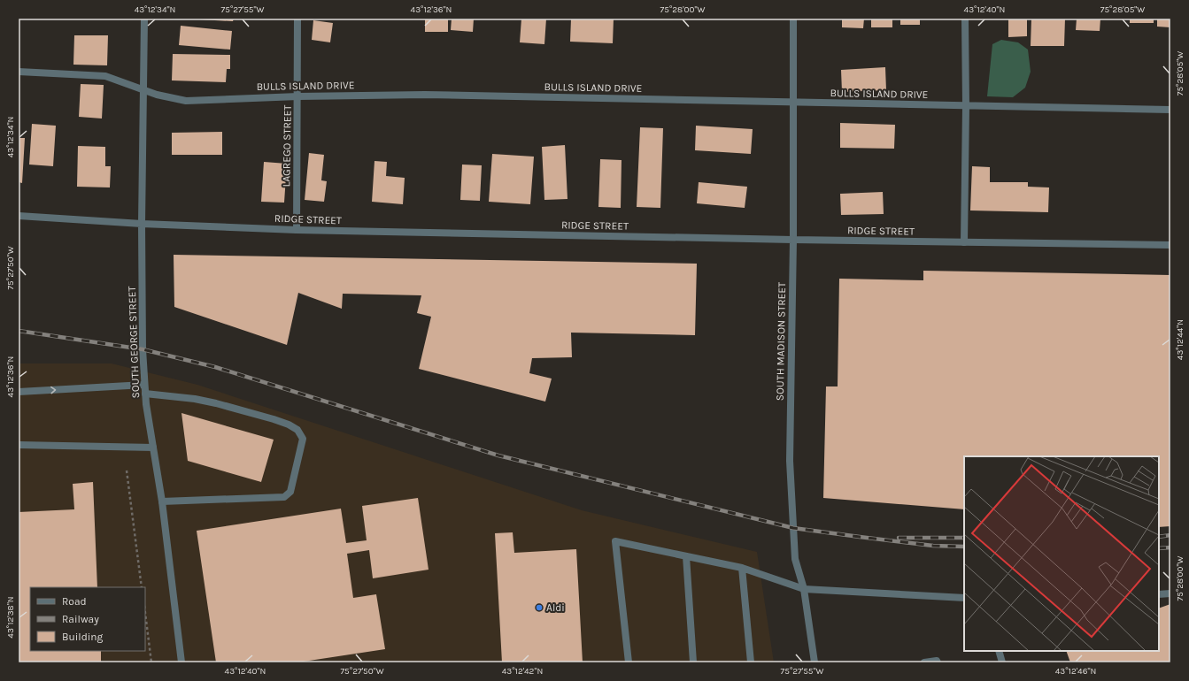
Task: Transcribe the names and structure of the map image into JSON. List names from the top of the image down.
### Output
{
  "streets": {
    "street": [
      "BULLS ISLAND DRIVE",
      "LAGREGO STREET",
      "RIDGE STREET",
      "SOUTH MADISON STREET",
      "SOUTH GEORGE STREET"
    ]
  },
  "crossings": [
    ["BULLS ISLAND DRIVE", "LAGREGO STREET"],
    ["BULLS ISLAND DRIVE", "SOUTH MADISON STREET"],
    ["BULLS ISLAND DRIVE", "SOUTH GEORGE STREET"],
    ["LAGREGO STREET", "RIDGE STREET"],
    ["RIDGE STREET", "SOUTH MADISON STREET"],
    ["RIDGE STREET", "SOUTH GEORGE STREET"]
  ],
  "places": ["Aldi"],
  "legend": ["Road", "Railway", "Building"],
  "coordinates": [
    "43°12'34\"N",
    "75°27'55\"W",
    "43°12'36\"N",
    "75°28'00\"W",
    "43°12'40\"N",
    "75°28'05\"W",
    "75°27'50\"W",
    "43°12'44\"N",
    "43°12'38\"N",
    "43°12'42\"N",
    "43°12'46\"N"
  ]
}
